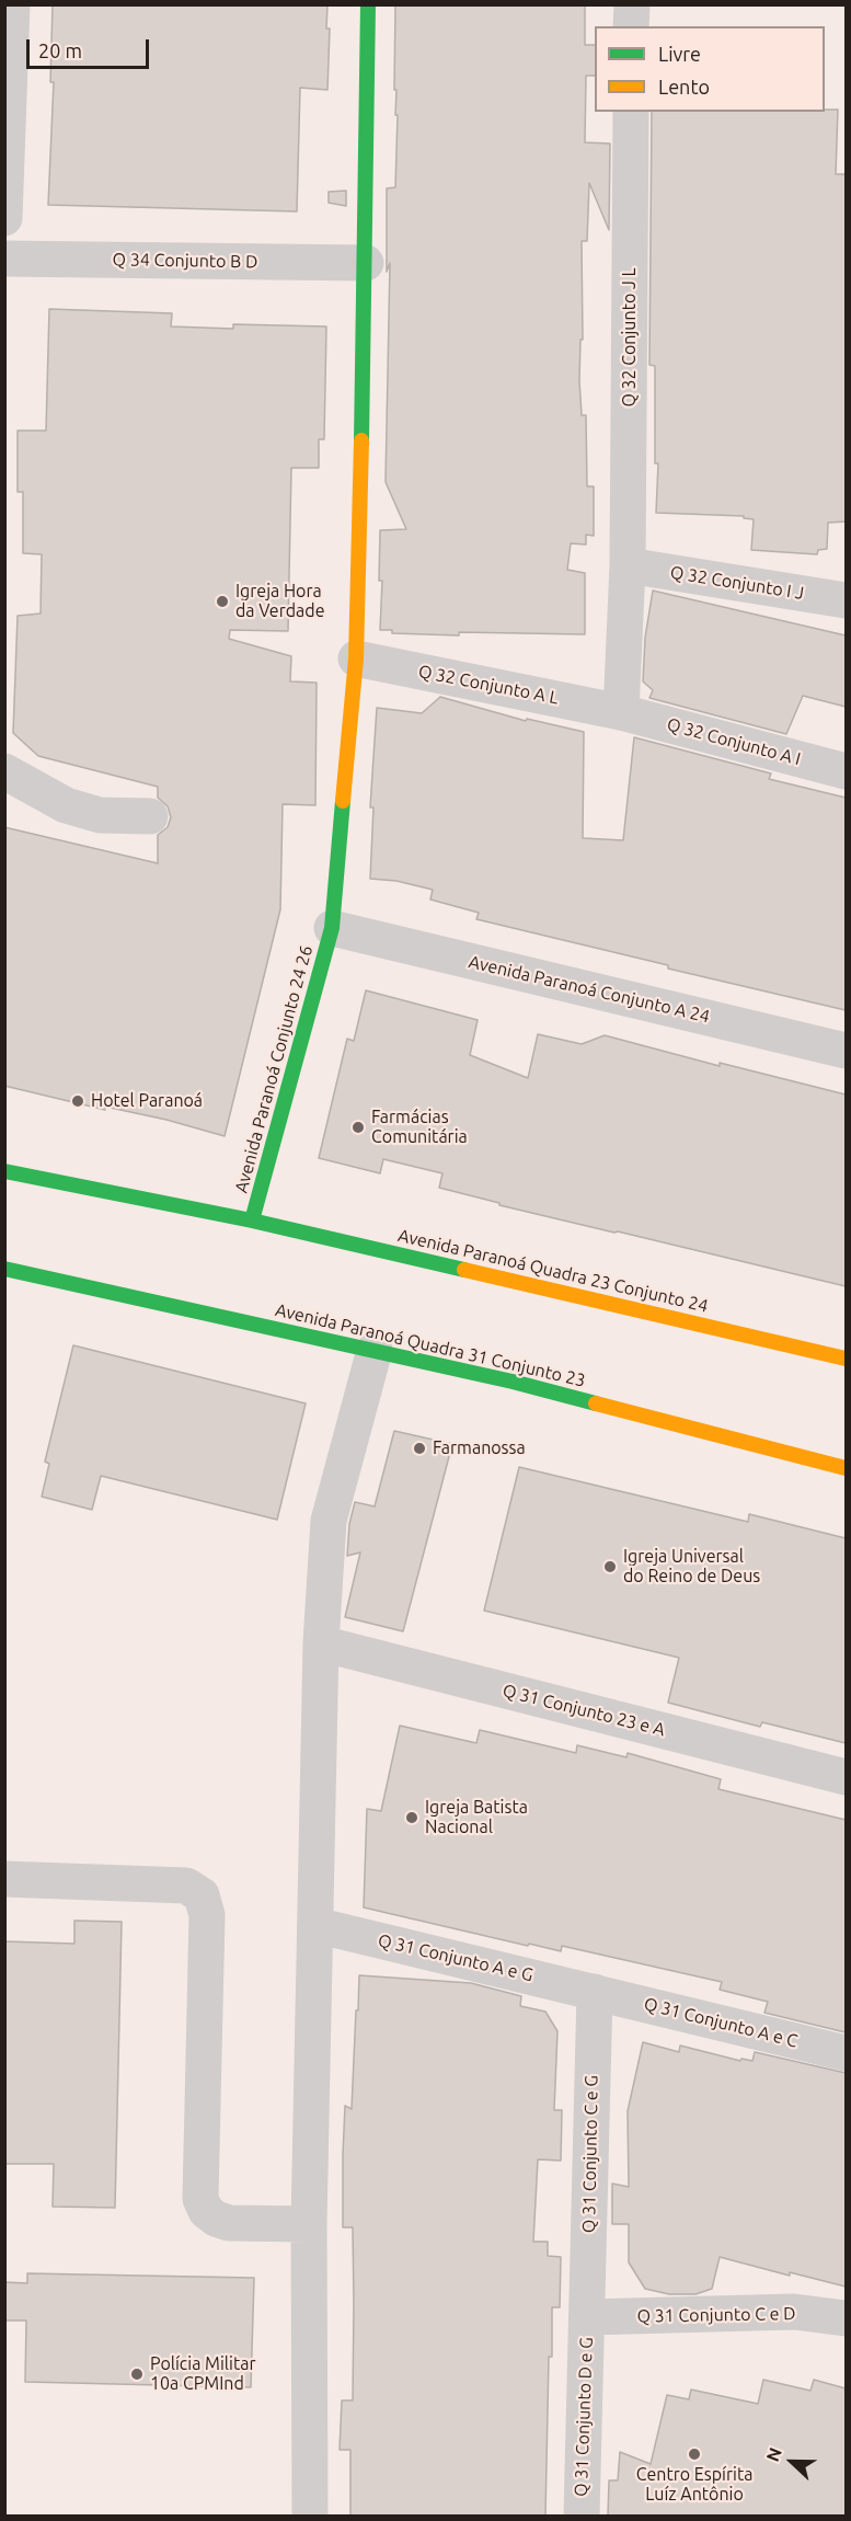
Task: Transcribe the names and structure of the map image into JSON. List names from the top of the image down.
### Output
{
  "streets": {
    "street": [
      "Q 34 Conjunto B D",
      "Q 32 Conjunto J L",
      "Q 32 Conjunto I J",
      "Q 32 Conjunto A L",
      "Q 32 Conjunto A I",
      "Avenida Paranoá Conjunto A 24",
      "Avenida Paranoá Conjunto 24 26",
      "Avenida Paranoá Quadra 23 Conjunto 24",
      "Avenida Paranoá Quadra 31 Conjunto 23",
      "Q 31 Conjunto 23 e A",
      "Q 31 Conjunto A e G",
      "Q 31 Conjunto A e C",
      "Q 31 Conjunto C e G",
      "Q 31 Conjunto C e D",
      "Q 31 Conjunto D e G"
    ]
  },
  "crossings": [
    ["Q 34 Conjunto B D", "Avenida Paranoá Conjunto 24 26"],
    ["Q 32 Conjunto J L", "Q 32 Conjunto I J"],
    ["Q 32 Conjunto J L", "Q 32 Conjunto A L"],
    ["Q 32 Conjunto J L", "Q 32 Conjunto A I"],
    ["Q 32 Conjunto A L", "Q 32 Conjunto A I"],
    ["Q 32 Conjunto A L", "Avenida Paranoá Conjunto 24 26"],
    ["Avenida Paranoá Conjunto A 24", "Avenida Paranoá Conjunto 24 26"],
    ["Avenida Paranoá Conjunto 24 26", "Avenida Paranoá Quadra 23 Conjunto 24"],
    ["Q 31 Conjunto A e G", "Q 31 Conjunto A e C"],
    ["Q 31 Conjunto A e G", "Q 31 Conjunto C e G"],
    ["Q 31 Conjunto A e C", "Q 31 Conjunto C e G"],
    ["Q 31 Conjunto C e G", "Q 31 Conjunto C e D"],
    ["Q 31 Conjunto C e G", "Q 31 Conjunto D e G"],
    ["Q 31 Conjunto C e D", "Q 31 Conjunto D e G"]
  ],
  "places": [
    "Igreja Hora da Verdade",
    "Hotel Paranoá",
    "Farmácias Comunitária",
    "Farmanossa",
    "Igreja Universal do Reino de Deus",
    "Igreja Batista Nacional",
    "Polícia Militar 10a CPMInd",
    "Centro Espírita Luíz Antônio"
  ],
  "legend": ["Livre", "Lento"],
  "scale_bar": "20 m",
  "north": "left"
}
